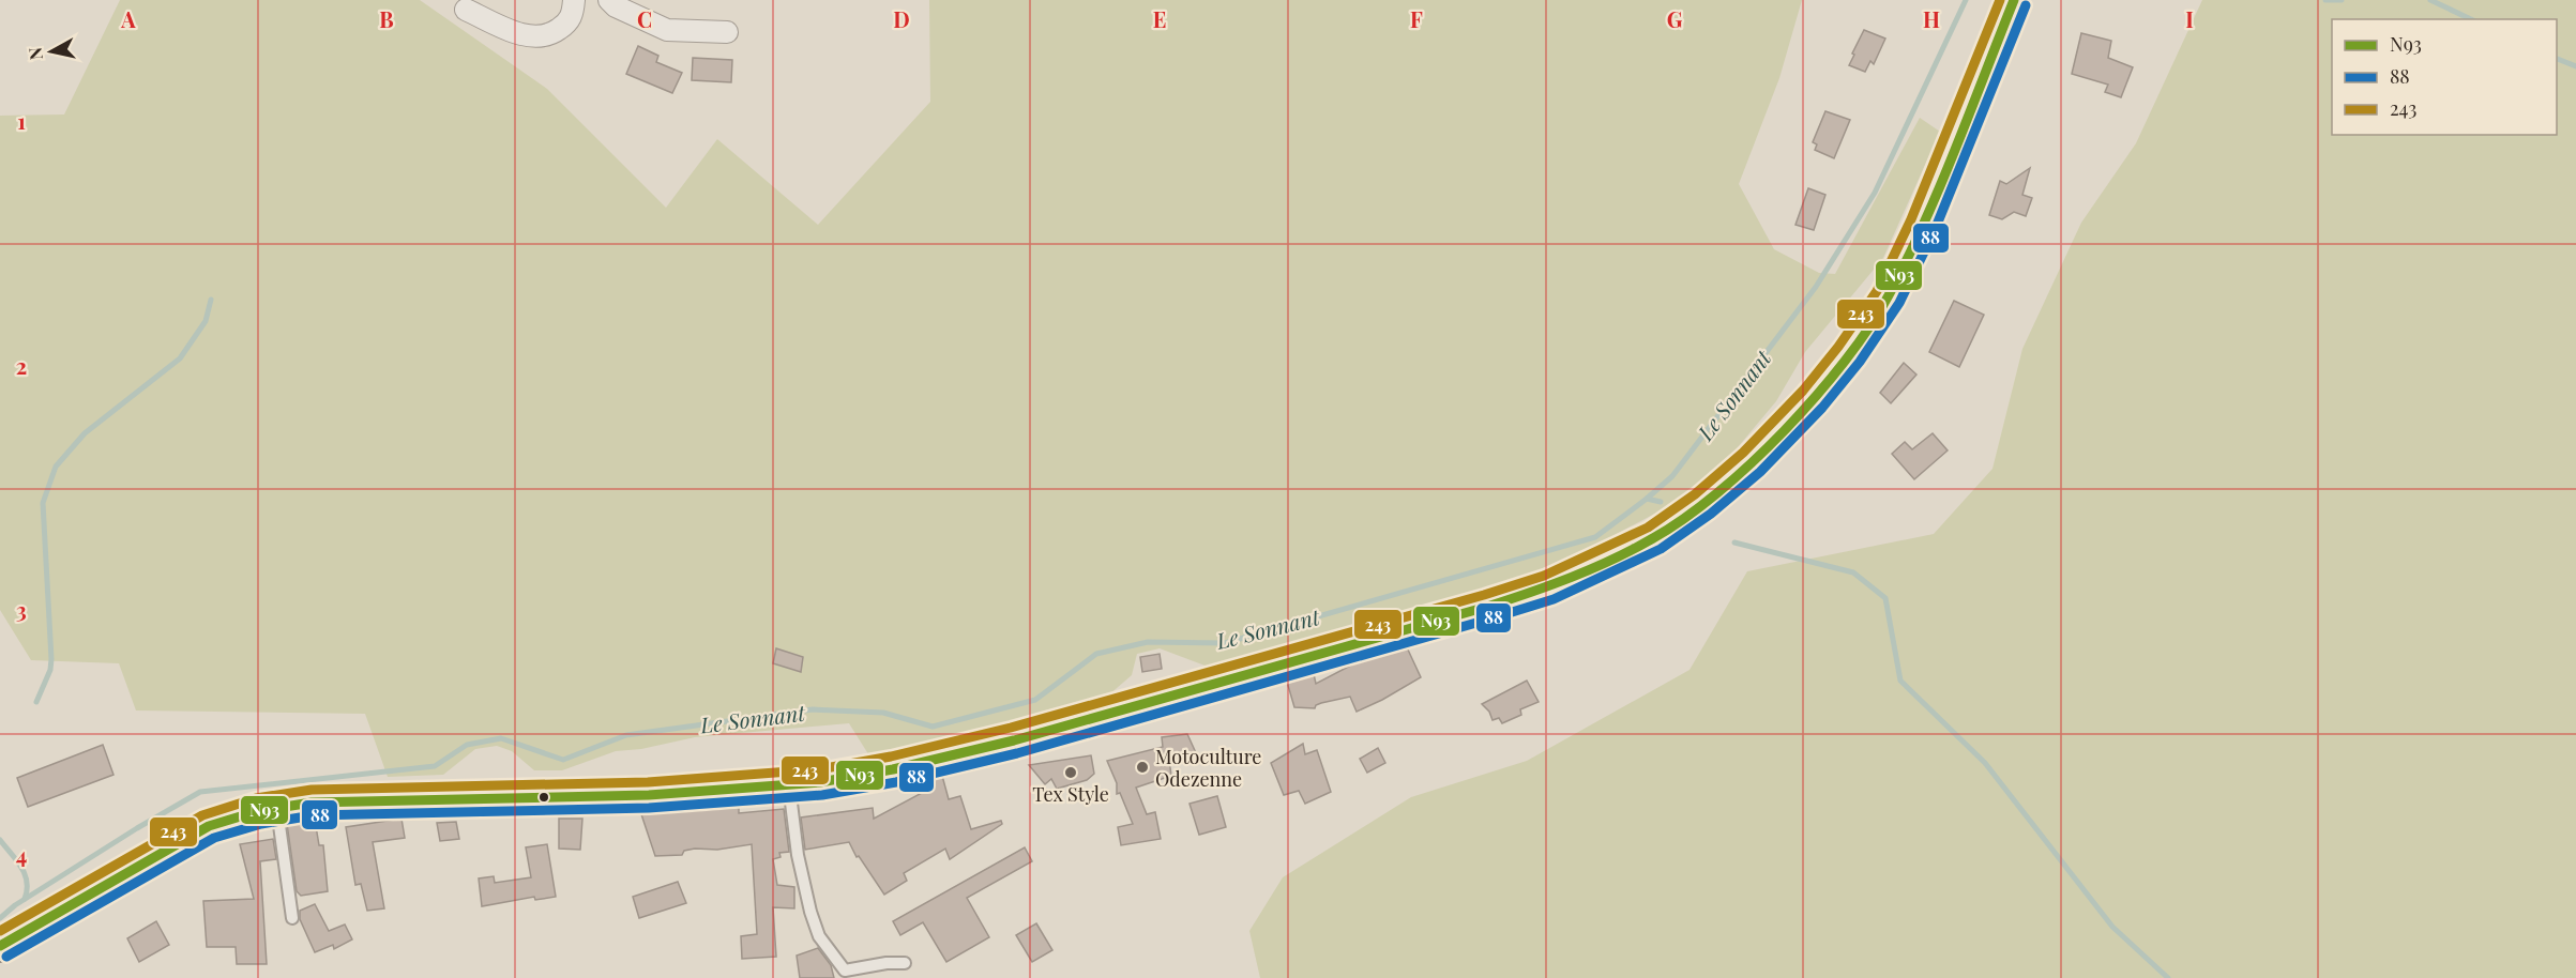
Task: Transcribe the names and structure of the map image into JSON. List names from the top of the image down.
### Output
{
  "water": ["Le Sonnant"],
  "places": ["Motoculture Odezenne", "Tex Style"],
  "lines": ["transit line N93", "transit line 243", "transit line 88"],
  "legend": ["N93", "88", "243"],
  "north": "left",
  "grid": {
    "columns": [
      "A",
      "B",
      "C",
      "D",
      "E",
      "F",
      "G",
      "H",
      "I"
    ],
    "rows": [
      "1",
      "2",
      "3",
      "4"
    ]
  }
}
